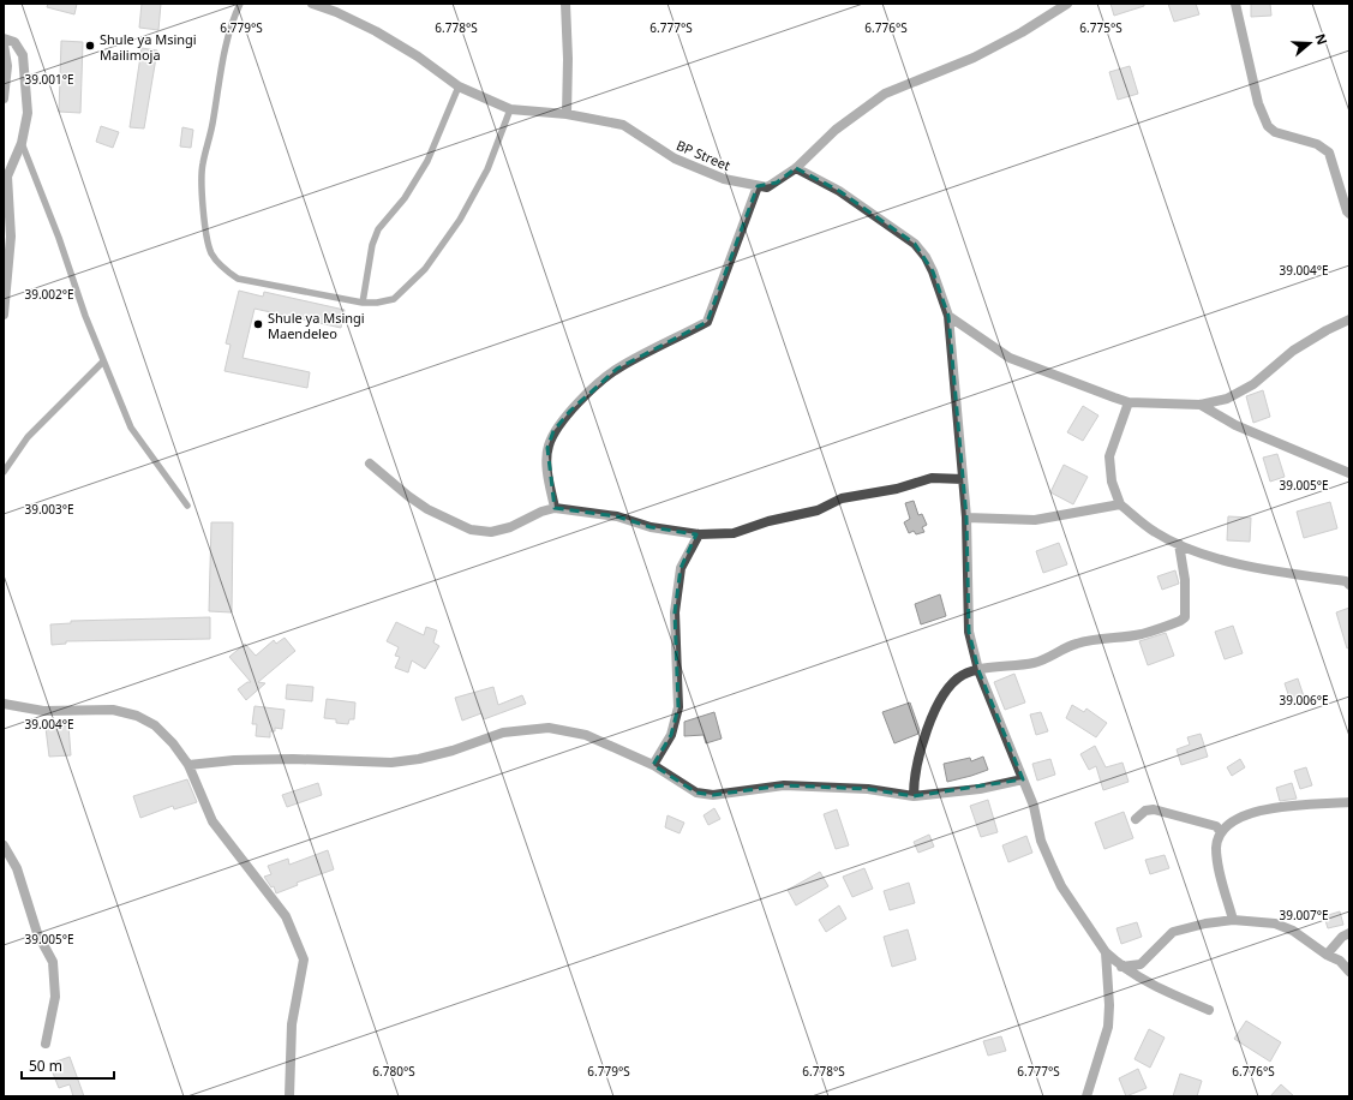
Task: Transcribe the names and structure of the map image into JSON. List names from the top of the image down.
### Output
{
  "streets": {
    "street": ["BP Street"]
  },
  "places": ["Shule ya Msingi Mailimoja", "Shule ya Msingi Maendeleo"],
  "scale_bar": "50 m",
  "north": "right",
  "coordinates": [
    "6.779°S",
    "6.778°S",
    "6.777°S",
    "6.775°S",
    "6.776°S",
    "39.001°E",
    "39.004°E",
    "39.002°E",
    "39.005°E",
    "39.003°E",
    "39.006°E",
    "39.007°E",
    "6.780°S"
  ]
}
